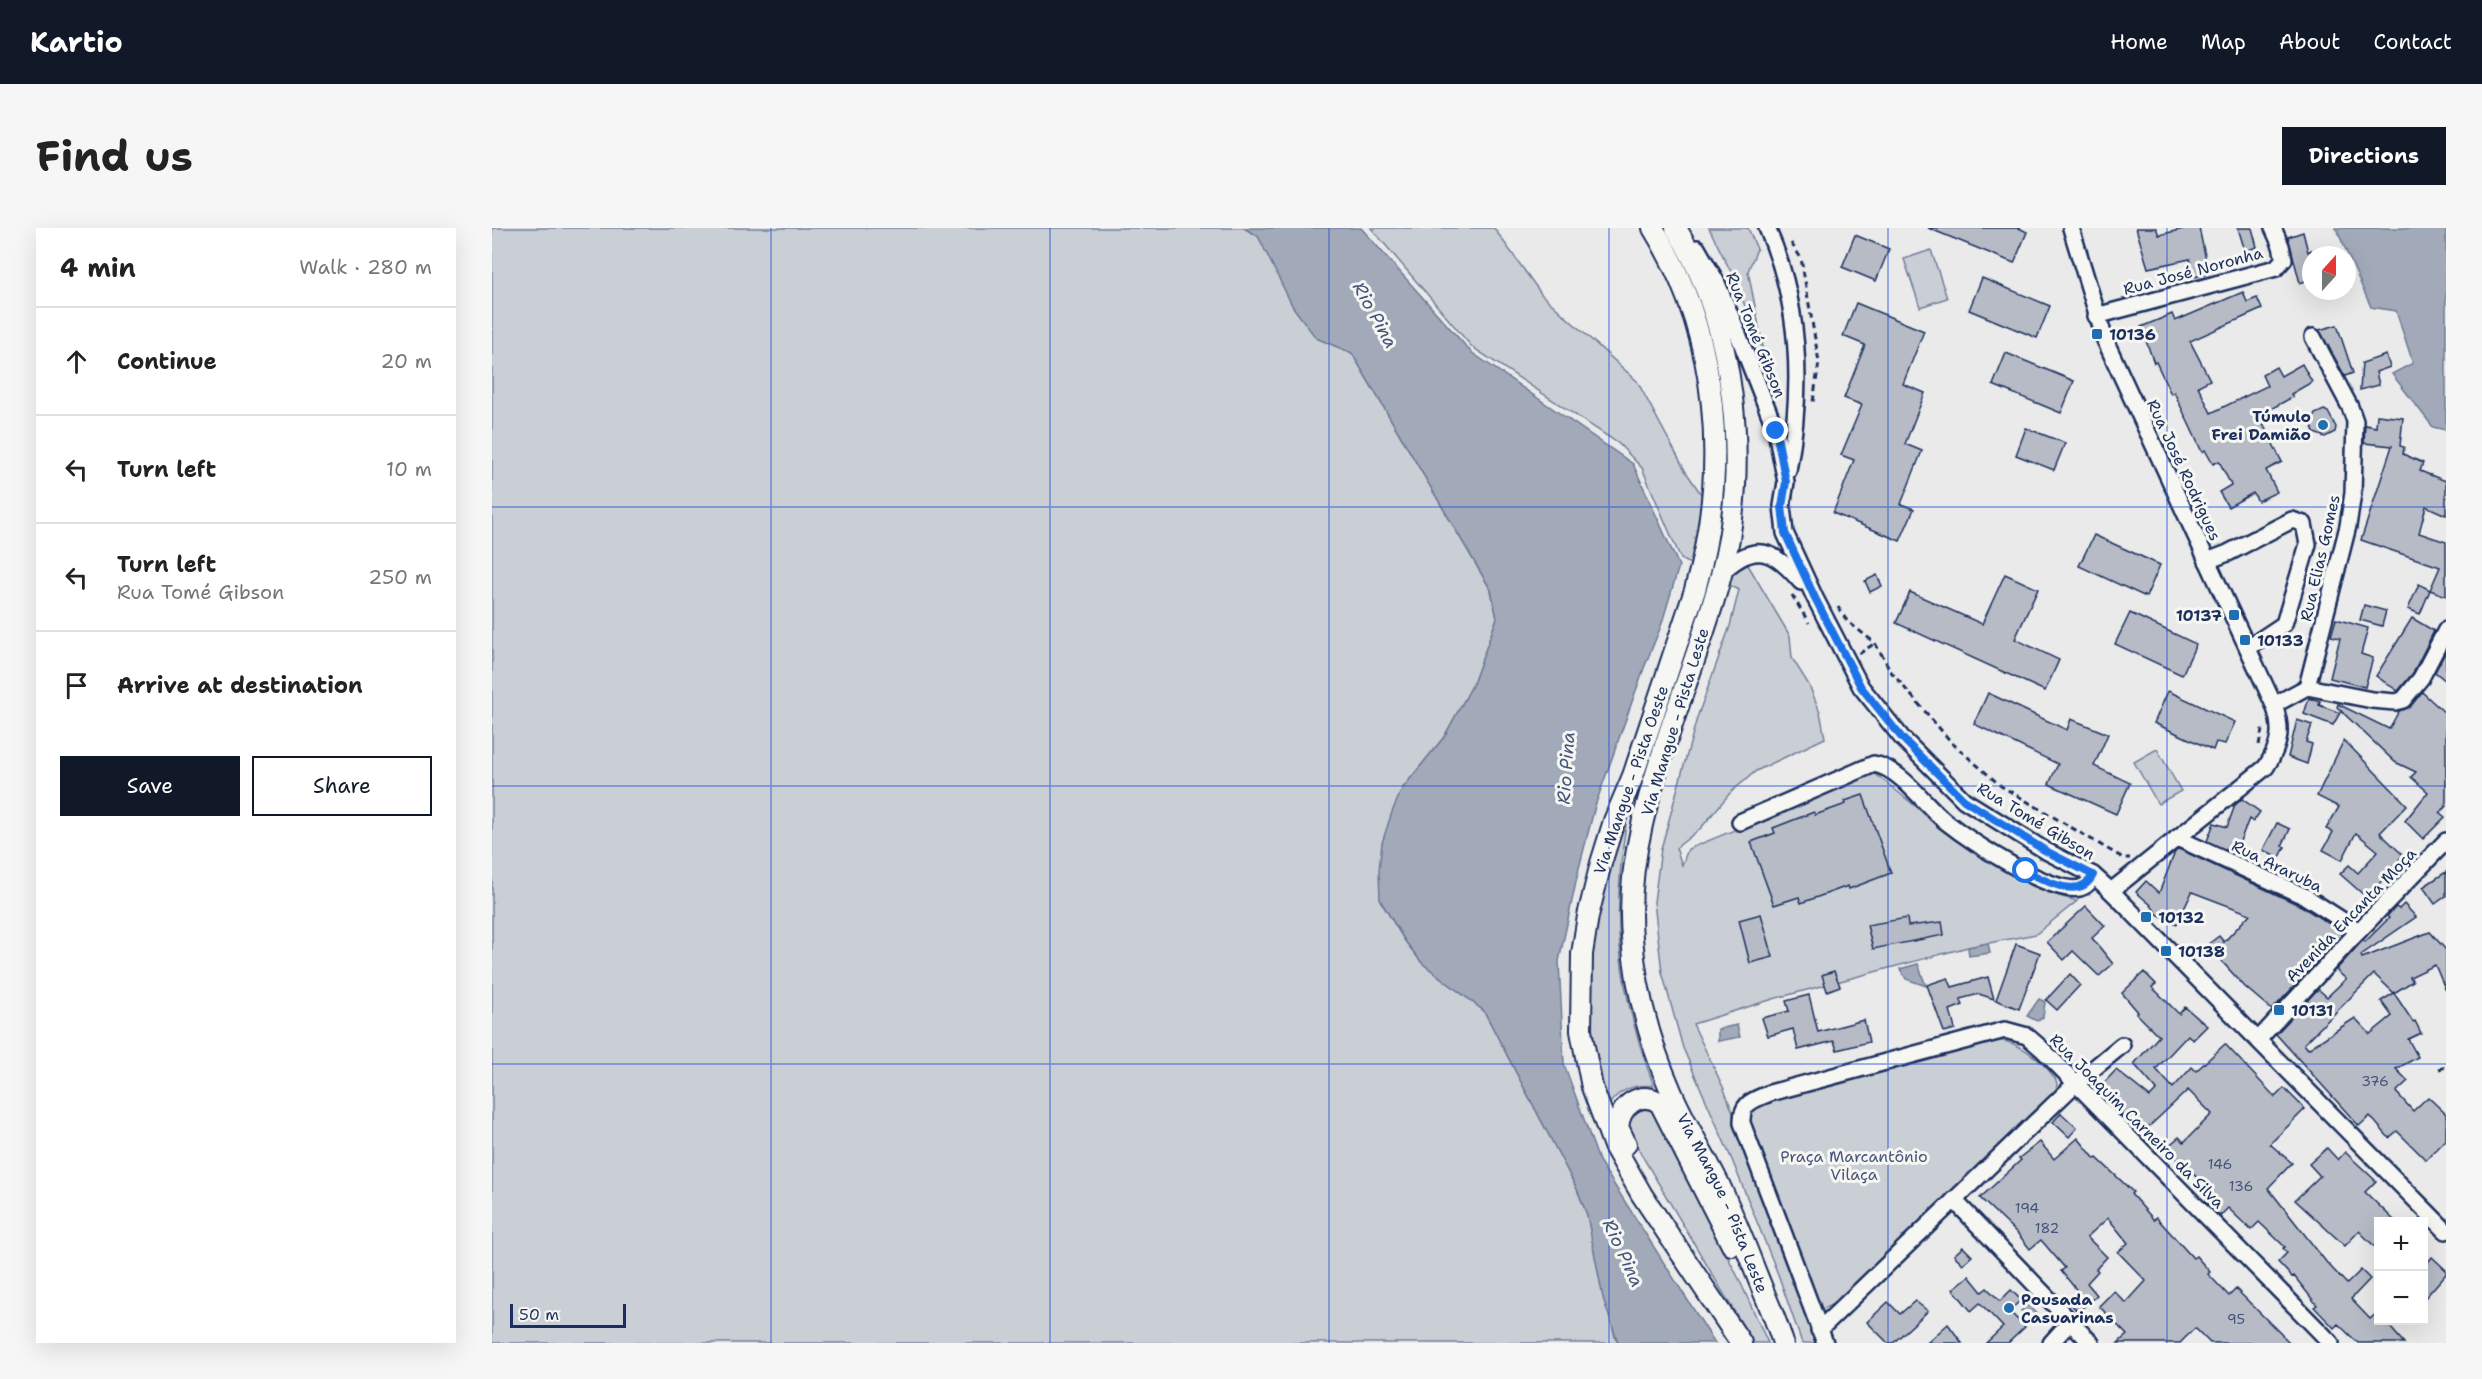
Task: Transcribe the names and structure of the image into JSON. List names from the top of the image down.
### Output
{
  "streets": {
    "main road": ["Via Mangue - Pista Leste", "Via Mangue - Pista Oeste"],
    "street": [
      "Rua José Noronha",
      "Rua Tomé Gibson",
      "Rua José Rodrigues",
      "Rua Elias Gomes",
      "Rua Araruba",
      "Avenida Encanta Moça",
      "Rua Joaquim Carneiro da Silva"
    ]
  },
  "crossings": [
    ["Rua José Noronha", "Rua José Rodrigues"],
    ["Rua Tomé Gibson", "Via Mangue - Pista Leste"],
    ["Rua Tomé Gibson", "Avenida Encanta Moça"],
    ["Rua José Rodrigues", "Rua Araruba"],
    ["Rua Araruba", "Avenida Encanta Moça"]
  ],
  "water": ["Rio Pina"],
  "parks": ["Praça Marcantônio Vilaça"],
  "places": {
    "transit": [
      "10136",
      "10137",
      "10133",
      "10132",
      "10138",
      "10131"
    ],
    "other": ["Túmulo Frei Damião", "Pousada Casuarinas"]
  },
  "house_numbers": [
    "376",
    "146",
    "136",
    "194",
    "182",
    "95"
  ],
  "scale_bar": "50 m",
  "north": "top",
  "page": {
    "header": "Kartio",
    "nav": [
      "Home",
      "Map",
      "About",
      "Contact"
    ],
    "buttons": [
      "Directions",
      ["Save", "Share"]
    ],
    "title": "Find us",
    "heading": ["4 min", "Walk · 280 m"],
    "list": [
      ["Continue", "20 m"],
      ["Turn left", "10 m"],
      ["Turn left", "Rua Tomé Gibson", "250 m"],
      "Arrive at destination"
    ],
    "map_buttons": ["+", "−"],
    "scale": "50 m"
  }
}
